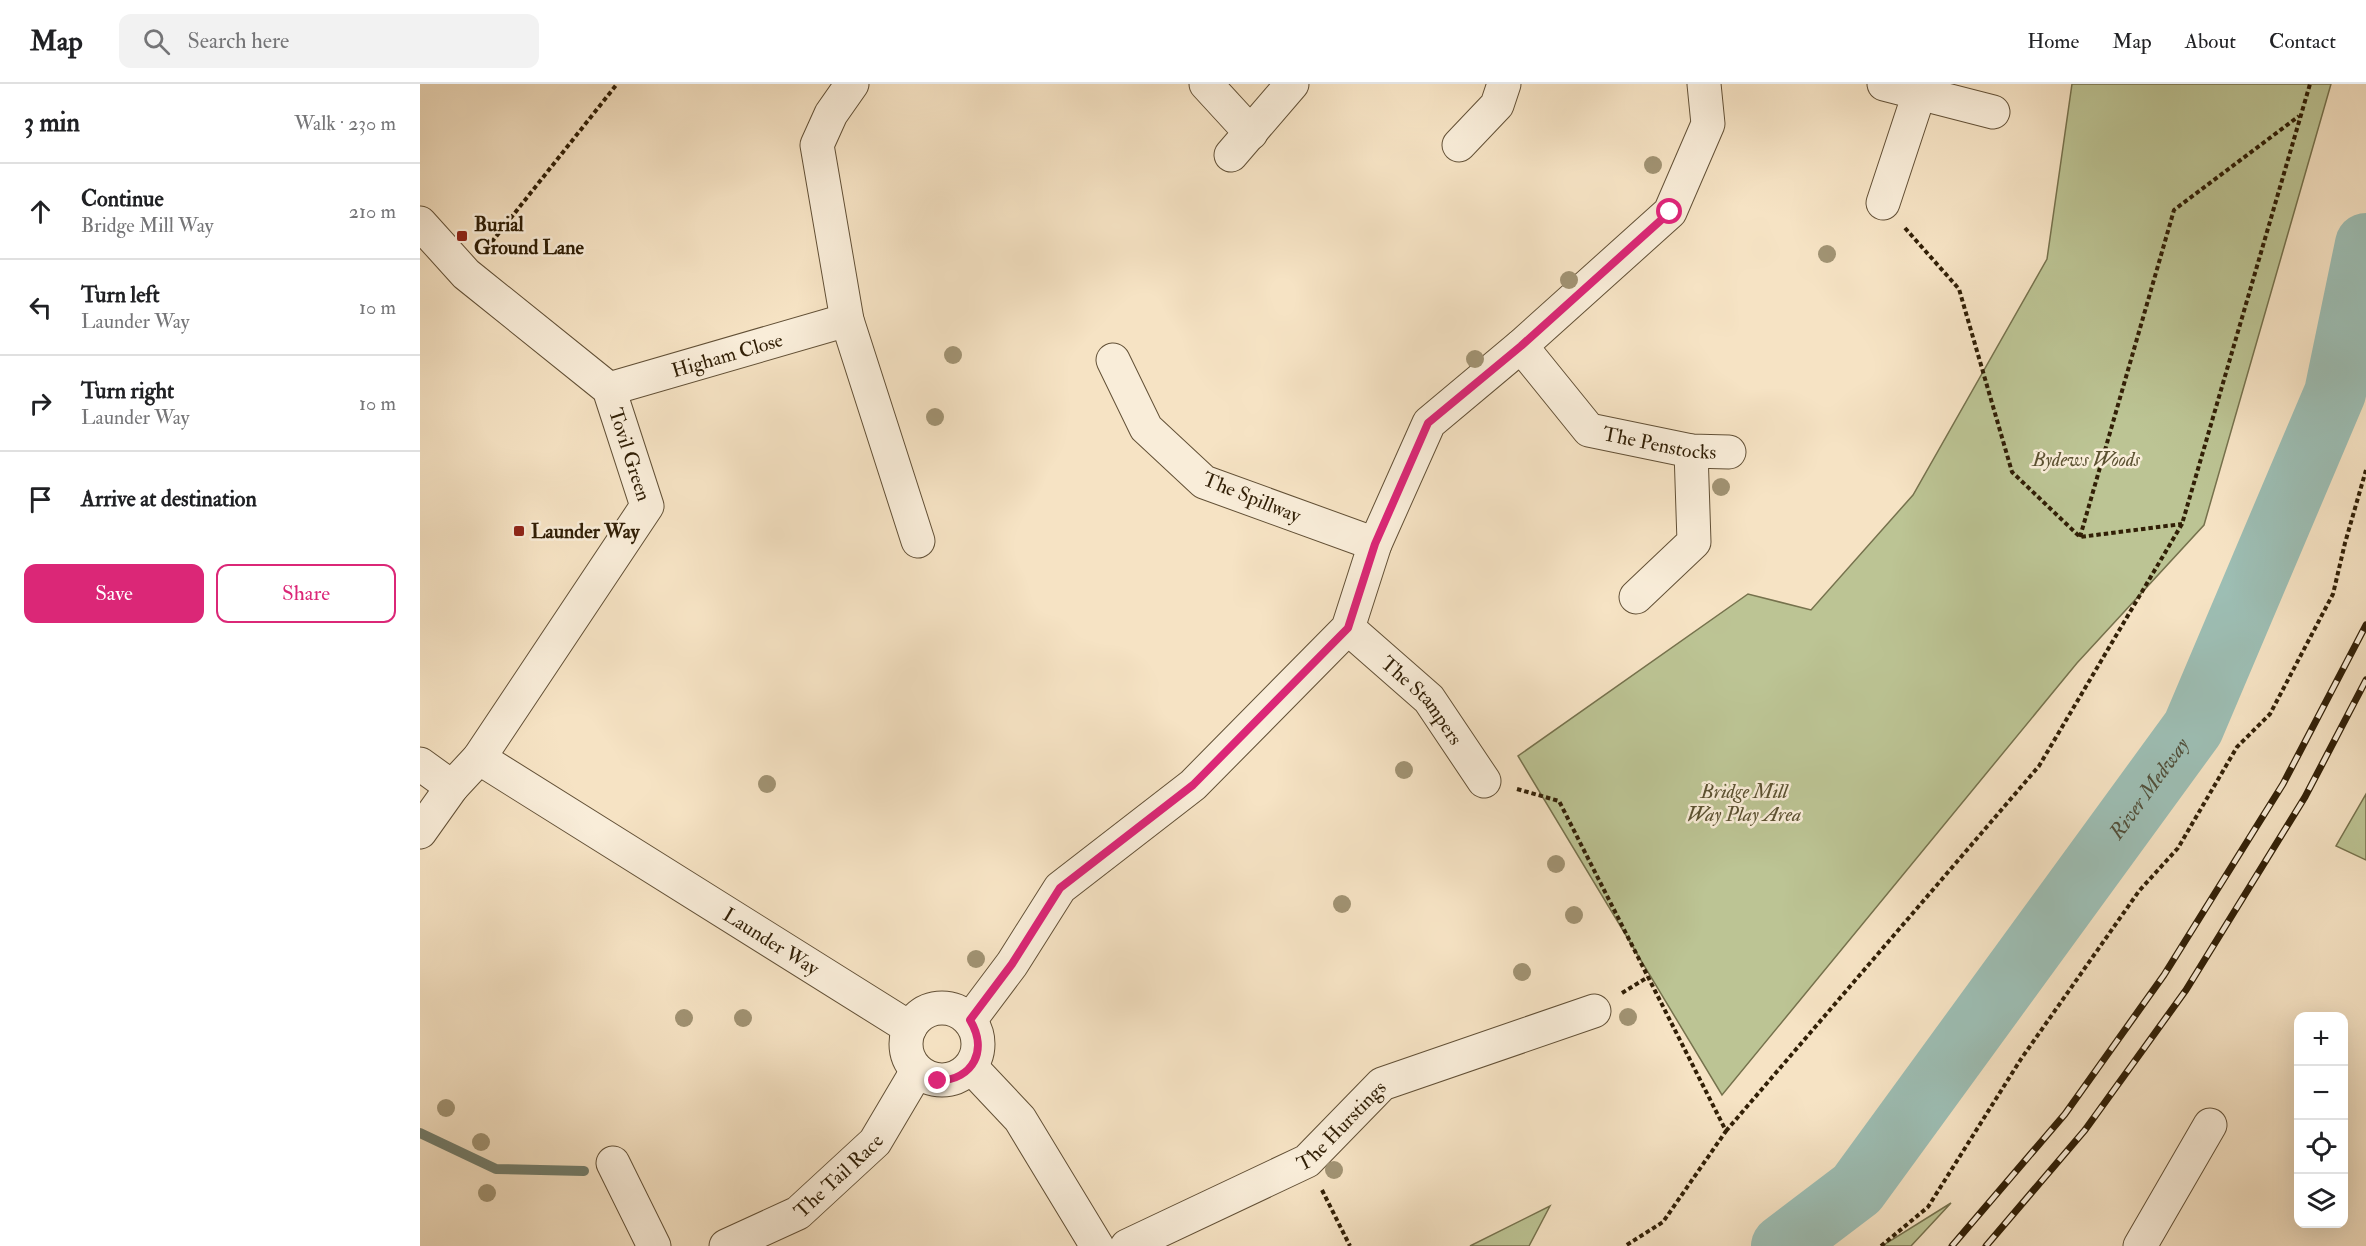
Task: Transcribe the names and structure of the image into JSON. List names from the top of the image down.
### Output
{
  "streets": {
    "street": [
      "Higham Close",
      "The Penstocks",
      "Tovil Green",
      "The Spillway",
      "The Stampers",
      "Launder Way",
      "The Hurstings",
      "The Tail Race"
    ]
  },
  "crossings": [
    ["Higham Close", "Tovil Green"],
    ["Tovil Green", "Launder Way"],
    ["Launder Way", "The Tail Race"]
  ],
  "water": ["River Medway"],
  "parks": ["Bydews Woods", "Bridge Mill Way Play Area"],
  "places": {
    "transit": ["Burial Ground Lane", "Launder Way"]
  },
  "page": {
    "header": "Map",
    "search": "Search here",
    "nav": [
      "Home",
      "Map",
      "About",
      "Contact"
    ],
    "heading": ["3 min", "Walk · 230 m"],
    "list": [
      ["Continue", "Bridge Mill Way", "210 m"],
      ["Turn left", "Launder Way", "10 m"],
      ["Turn right", "Launder Way", "10 m"],
      "Arrive at destination"
    ],
    "buttons": ["Save", "Share"],
    "map_buttons": ["+", "−"]
  }
}
